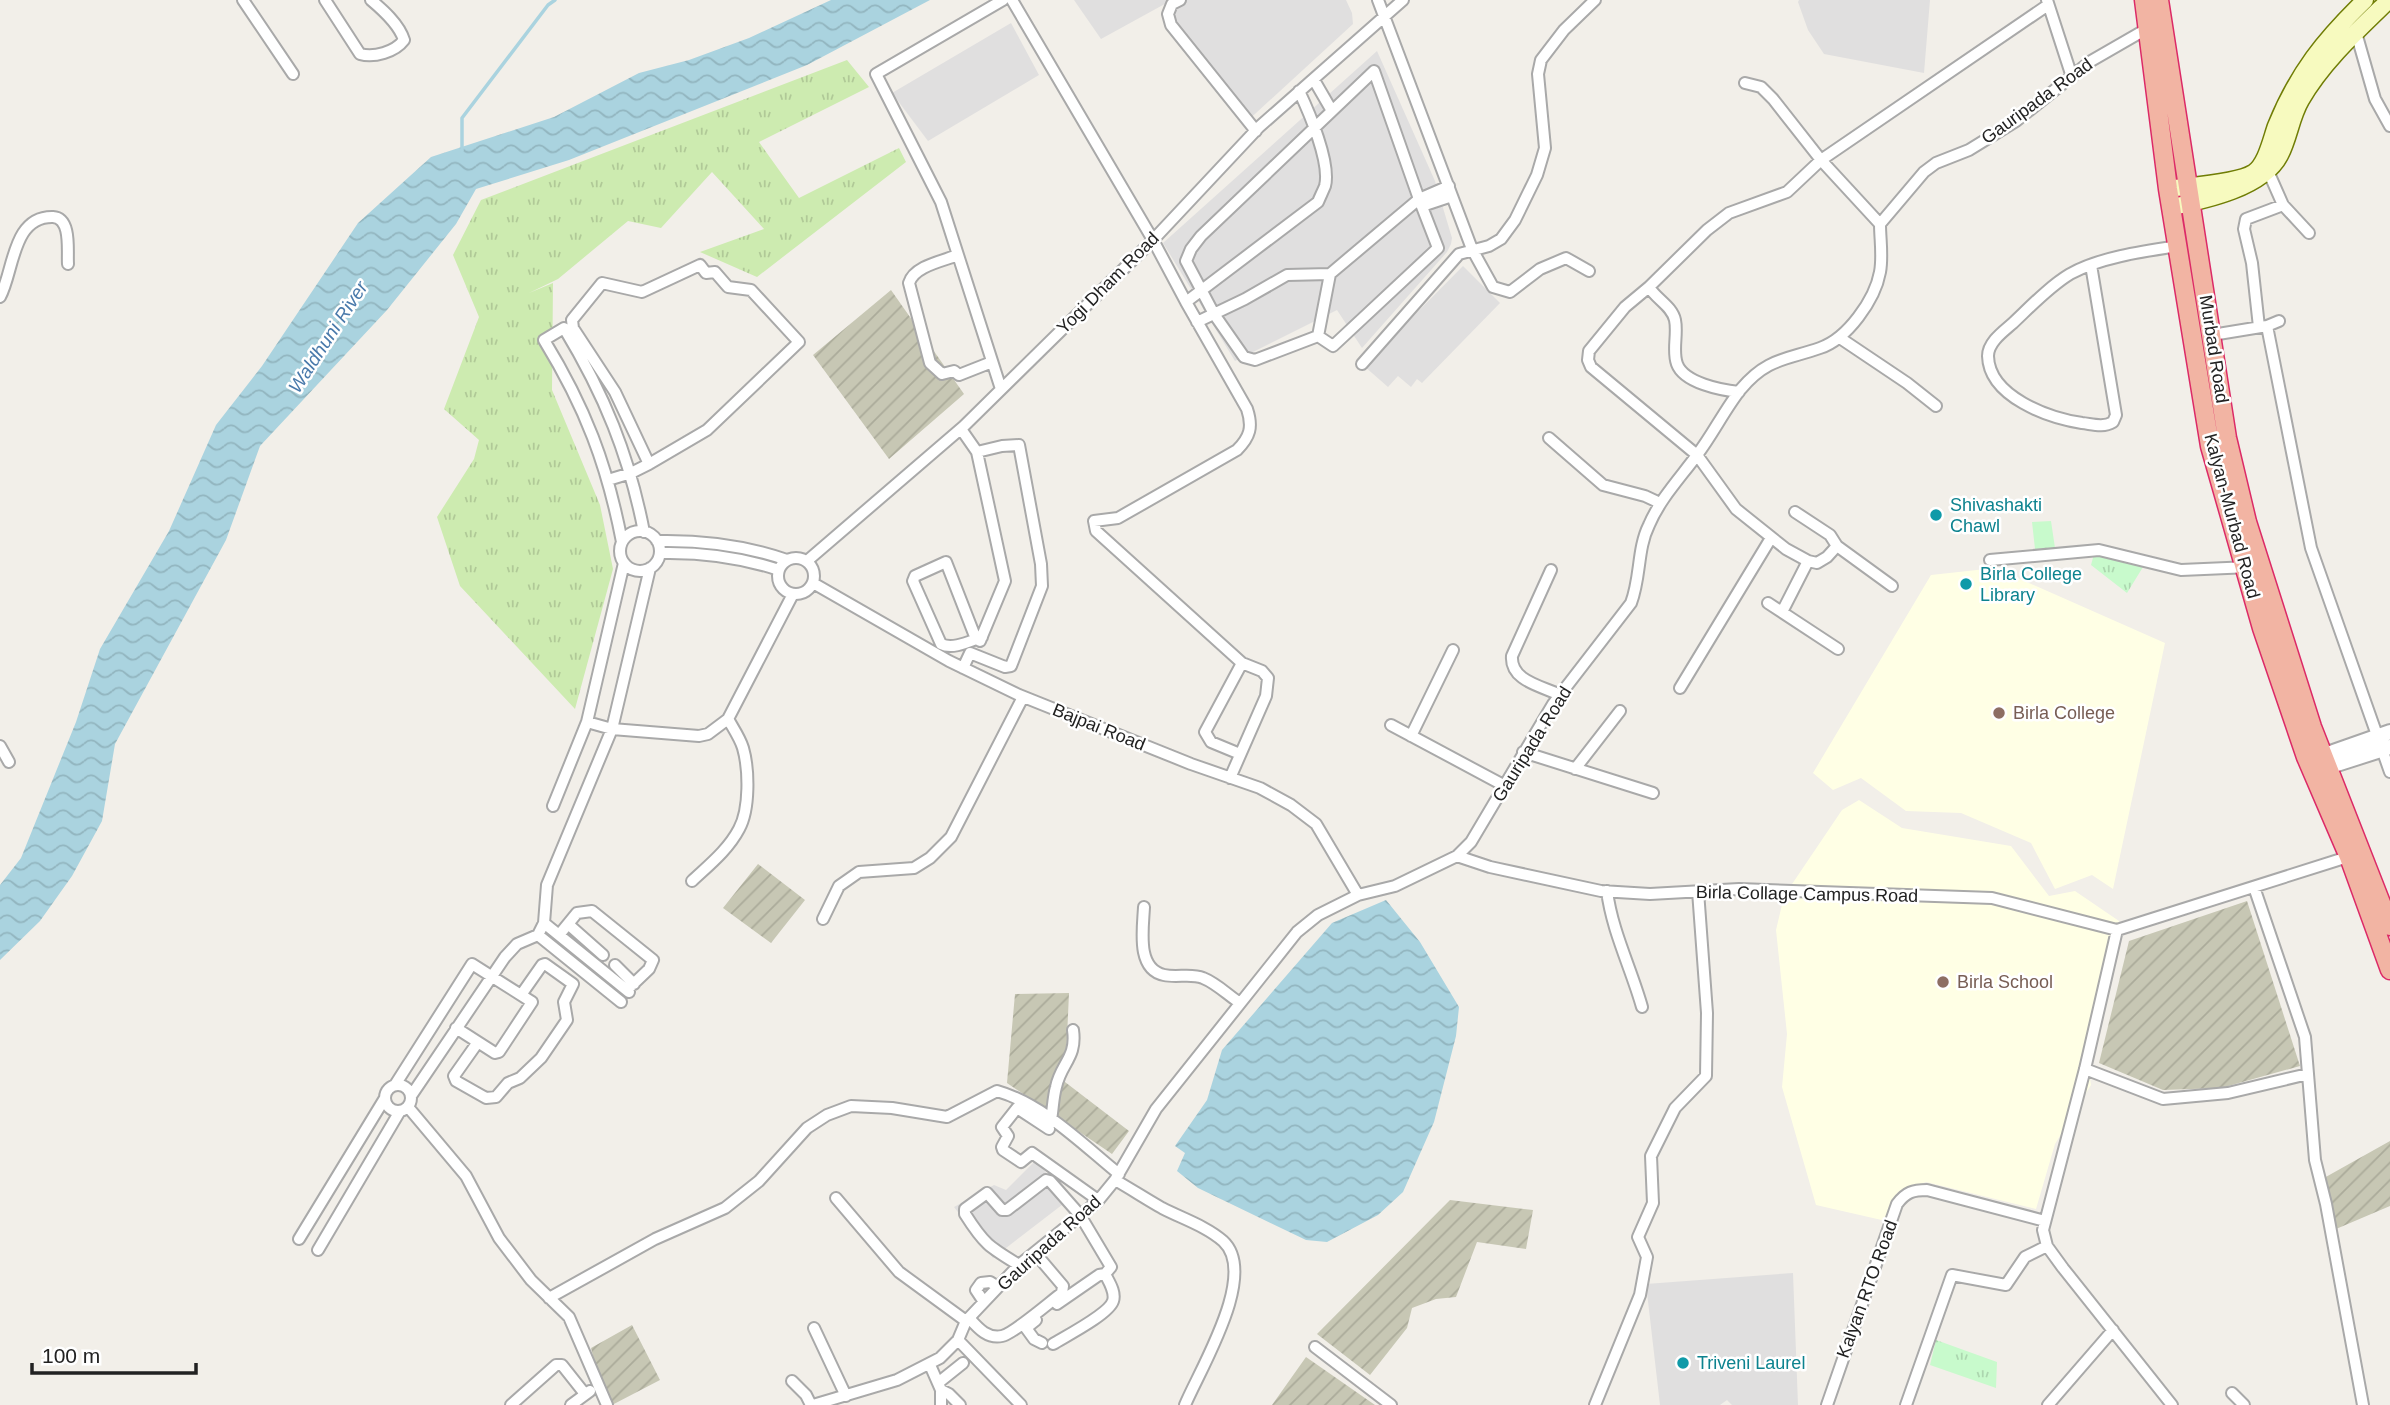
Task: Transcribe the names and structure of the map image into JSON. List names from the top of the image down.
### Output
{
  "streets": {
    "highway": ["Murbad Road", "Kalyan-Murbad Road"],
    "street": [
      "Gauripada Road",
      "Yogi Dham Road",
      "Bajpai Road",
      "Birla Collage Campus Road",
      "Kalyan RTO Road"
    ]
  },
  "crossings": [
    ["Gauripada Road", "Murbad Road"],
    ["Gauripada Road", "Kalyan-Murbad Road"],
    ["Gauripada Road", "Bajpai Road"],
    ["Gauripada Road", "Birla Collage Campus Road"],
    ["Yogi Dham Road", "Bajpai Road"],
    ["Murbad Road", "Kalyan-Murbad Road"]
  ],
  "water": ["Waldhuni River"],
  "places": [
    "Shivashakti Chawl",
    "Birla College Library",
    "Birla College",
    "Birla School",
    "Triveni Laurel"
  ],
  "scale_bar": "100 m"
}
